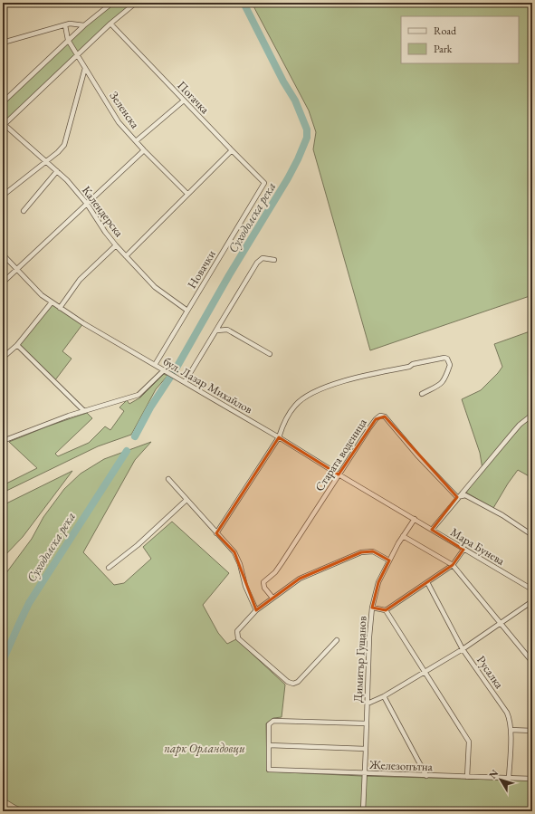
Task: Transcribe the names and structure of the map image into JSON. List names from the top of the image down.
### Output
{
  "streets": {
    "street": [
      "Погачка",
      "Зеленска",
      "Календерска",
      "Новачки",
      "бул. Лазар Михайлов",
      "Старата воденица",
      "Мара Бунева",
      "Димитър Гущанов",
      "Русалка",
      "Железопътна"
    ]
  },
  "crossings": [
    ["Погачка", "Новачки"],
    ["Календерска", "Новачки"],
    ["Новачки", "бул. Лазар Михайлов"],
    ["бул. Лазар Михайлов", "Старата воденица"],
    ["бул. Лазар Михайлов", "Мара Бунева"],
    ["бул. Лазар Михайлов", "Димитър Гущанов"],
    ["Мара Бунева", "Димитър Гущанов"],
    ["Димитър Гущанов", "Железопътна"],
    ["Русалка", "Железопътна"]
  ],
  "water": ["Суходолска река"],
  "parks": ["парк Орландовци"],
  "legend": ["Road", "Park"],
  "north": "top left"
}
